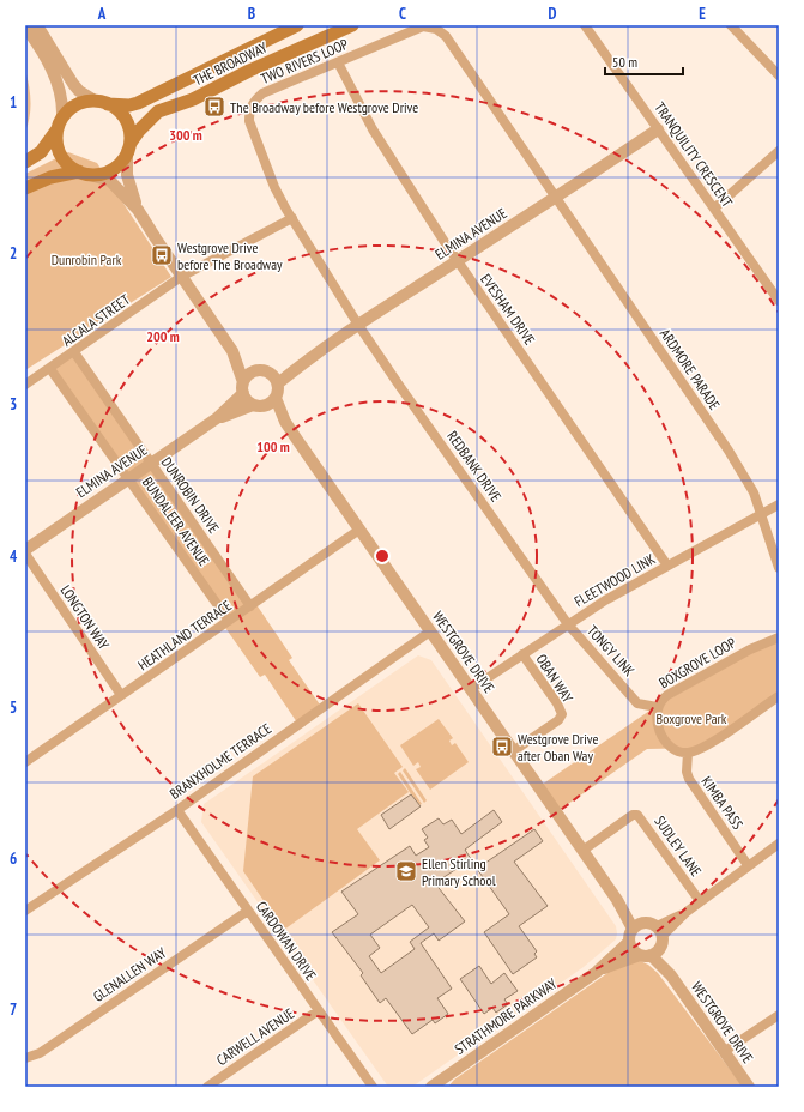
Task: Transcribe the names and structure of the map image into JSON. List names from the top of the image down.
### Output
{
  "streets": {
    "main road": ["THE BROADWAY"],
    "street": [
      "TWO RIVERS LOOP",
      "TRANQUILITY CRESCENT",
      "ELMINA AVENUE",
      "EVESHAM DRIVE",
      "ALCALA STREET",
      "ARDMORE PARADE",
      "REDBANK DRIVE",
      "DUNROBIN DRIVE",
      "BUNDALEER AVENUE",
      "FLEETWOOD LINK",
      "LONGTON WAY",
      "HEATHLAND TERRACE",
      "TONGY LINK",
      "WESTGROVE DRIVE",
      "BOXGROVE LOOP",
      "OBAN WAY",
      "BRANXHOLME TERRACE",
      "KIMBA PASS",
      "SUDLEY LANE",
      "CARDOWAN DRIVE",
      "GLENALLEN WAY",
      "STRATHMORE PARKWAY",
      "CARWELL AVENUE"
    ]
  },
  "crossings": [
    ["TWO RIVERS LOOP", "ELMINA AVENUE"],
    ["TWO RIVERS LOOP", "EVESHAM DRIVE"],
    ["TWO RIVERS LOOP", "ALCALA STREET"],
    ["TWO RIVERS LOOP", "ARDMORE PARADE"],
    ["TWO RIVERS LOOP", "REDBANK DRIVE"],
    ["TRANQUILITY CRESCENT", "ELMINA AVENUE"],
    ["ELMINA AVENUE", "EVESHAM DRIVE"],
    ["ELMINA AVENUE", "ARDMORE PARADE"],
    ["ELMINA AVENUE", "REDBANK DRIVE"],
    ["ELMINA AVENUE", "DUNROBIN DRIVE"],
    ["ELMINA AVENUE", "BUNDALEER AVENUE"],
    ["ELMINA AVENUE", "WESTGROVE DRIVE"],
    ["EVESHAM DRIVE", "FLEETWOOD LINK"],
    ["ALCALA STREET", "DUNROBIN DRIVE"],
    ["ALCALA STREET", "BUNDALEER AVENUE"],
    ["ARDMORE PARADE", "FLEETWOOD LINK"],
    ["REDBANK DRIVE", "FLEETWOOD LINK"],
    ["REDBANK DRIVE", "TONGY LINK"],
    ["DUNROBIN DRIVE", "HEATHLAND TERRACE"],
    ["BUNDALEER AVENUE", "HEATHLAND TERRACE"],
    ["FLEETWOOD LINK", "TONGY LINK"],
    ["FLEETWOOD LINK", "WESTGROVE DRIVE"],
    ["FLEETWOOD LINK", "OBAN WAY"],
    ["LONGTON WAY", "HEATHLAND TERRACE"],
    ["HEATHLAND TERRACE", "WESTGROVE DRIVE"],
    ["TONGY LINK", "BOXGROVE LOOP"],
    ["WESTGROVE DRIVE", "OBAN WAY"],
    ["WESTGROVE DRIVE", "BRANXHOLME TERRACE"],
    ["WESTGROVE DRIVE", "SUDLEY LANE"],
    ["WESTGROVE DRIVE", "STRATHMORE PARKWAY"],
    ["BOXGROVE LOOP", "KIMBA PASS"],
    ["BRANXHOLME TERRACE", "CARDOWAN DRIVE"],
    ["CARDOWAN DRIVE", "GLENALLEN WAY"],
    ["CARDOWAN DRIVE", "CARWELL AVENUE"]
  ],
  "parks": ["Dunrobin Park", "Boxgrove Park"],
  "places": {
    "bus stop": ["The Broadway before Westgrove Drive", "Westgrove Drive before The Broadway", "Westgrove Drive after Oban Way"],
    "school or university": ["Ellen Stirling Primary School"]
  },
  "scale_bar": "50 m",
  "grid": {
    "columns": [
      "A",
      "B",
      "C",
      "D",
      "E"
    ],
    "rows": [
      "1",
      "2",
      "3",
      "4",
      "5",
      "6",
      "7"
    ]
  },
  "rings": ["300 m", "200 m", "100 m"]
}
